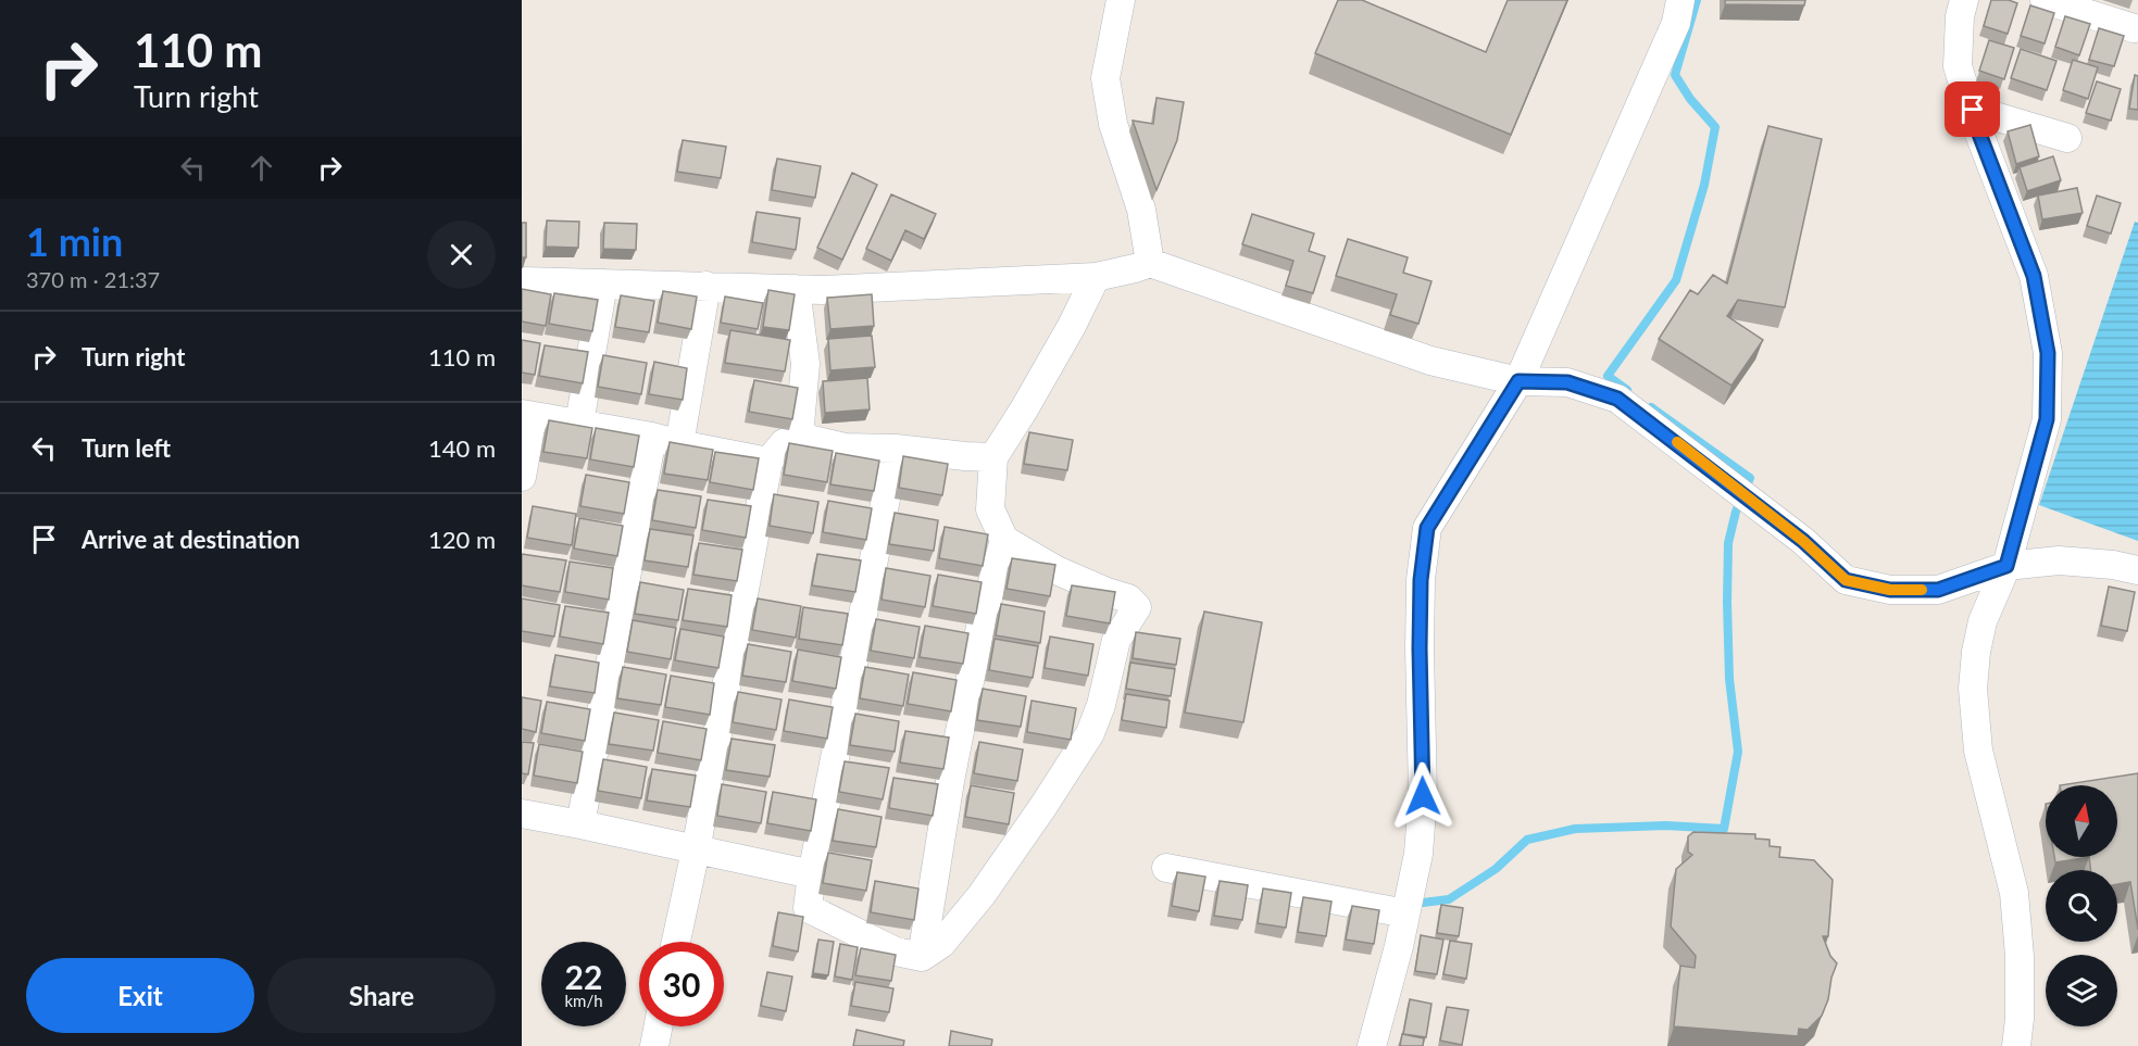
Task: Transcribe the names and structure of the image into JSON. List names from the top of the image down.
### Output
{
  "north": "top",
  "page": {
    "turn": ["110 m", "Turn right"],
    "heading": ["1 min", "370 m · 21:37"],
    "list": [
      {
        "name": "Turn right",
        "value": "110 m"
      },
      {
        "name": "Turn left",
        "value": "140 m"
      },
      {
        "name": "Arrive at destination",
        "value": "120 m"
      }
    ],
    "speed": "22 km/h",
    "limit": "30",
    "buttons": ["Exit", "Share"]
  }
}
